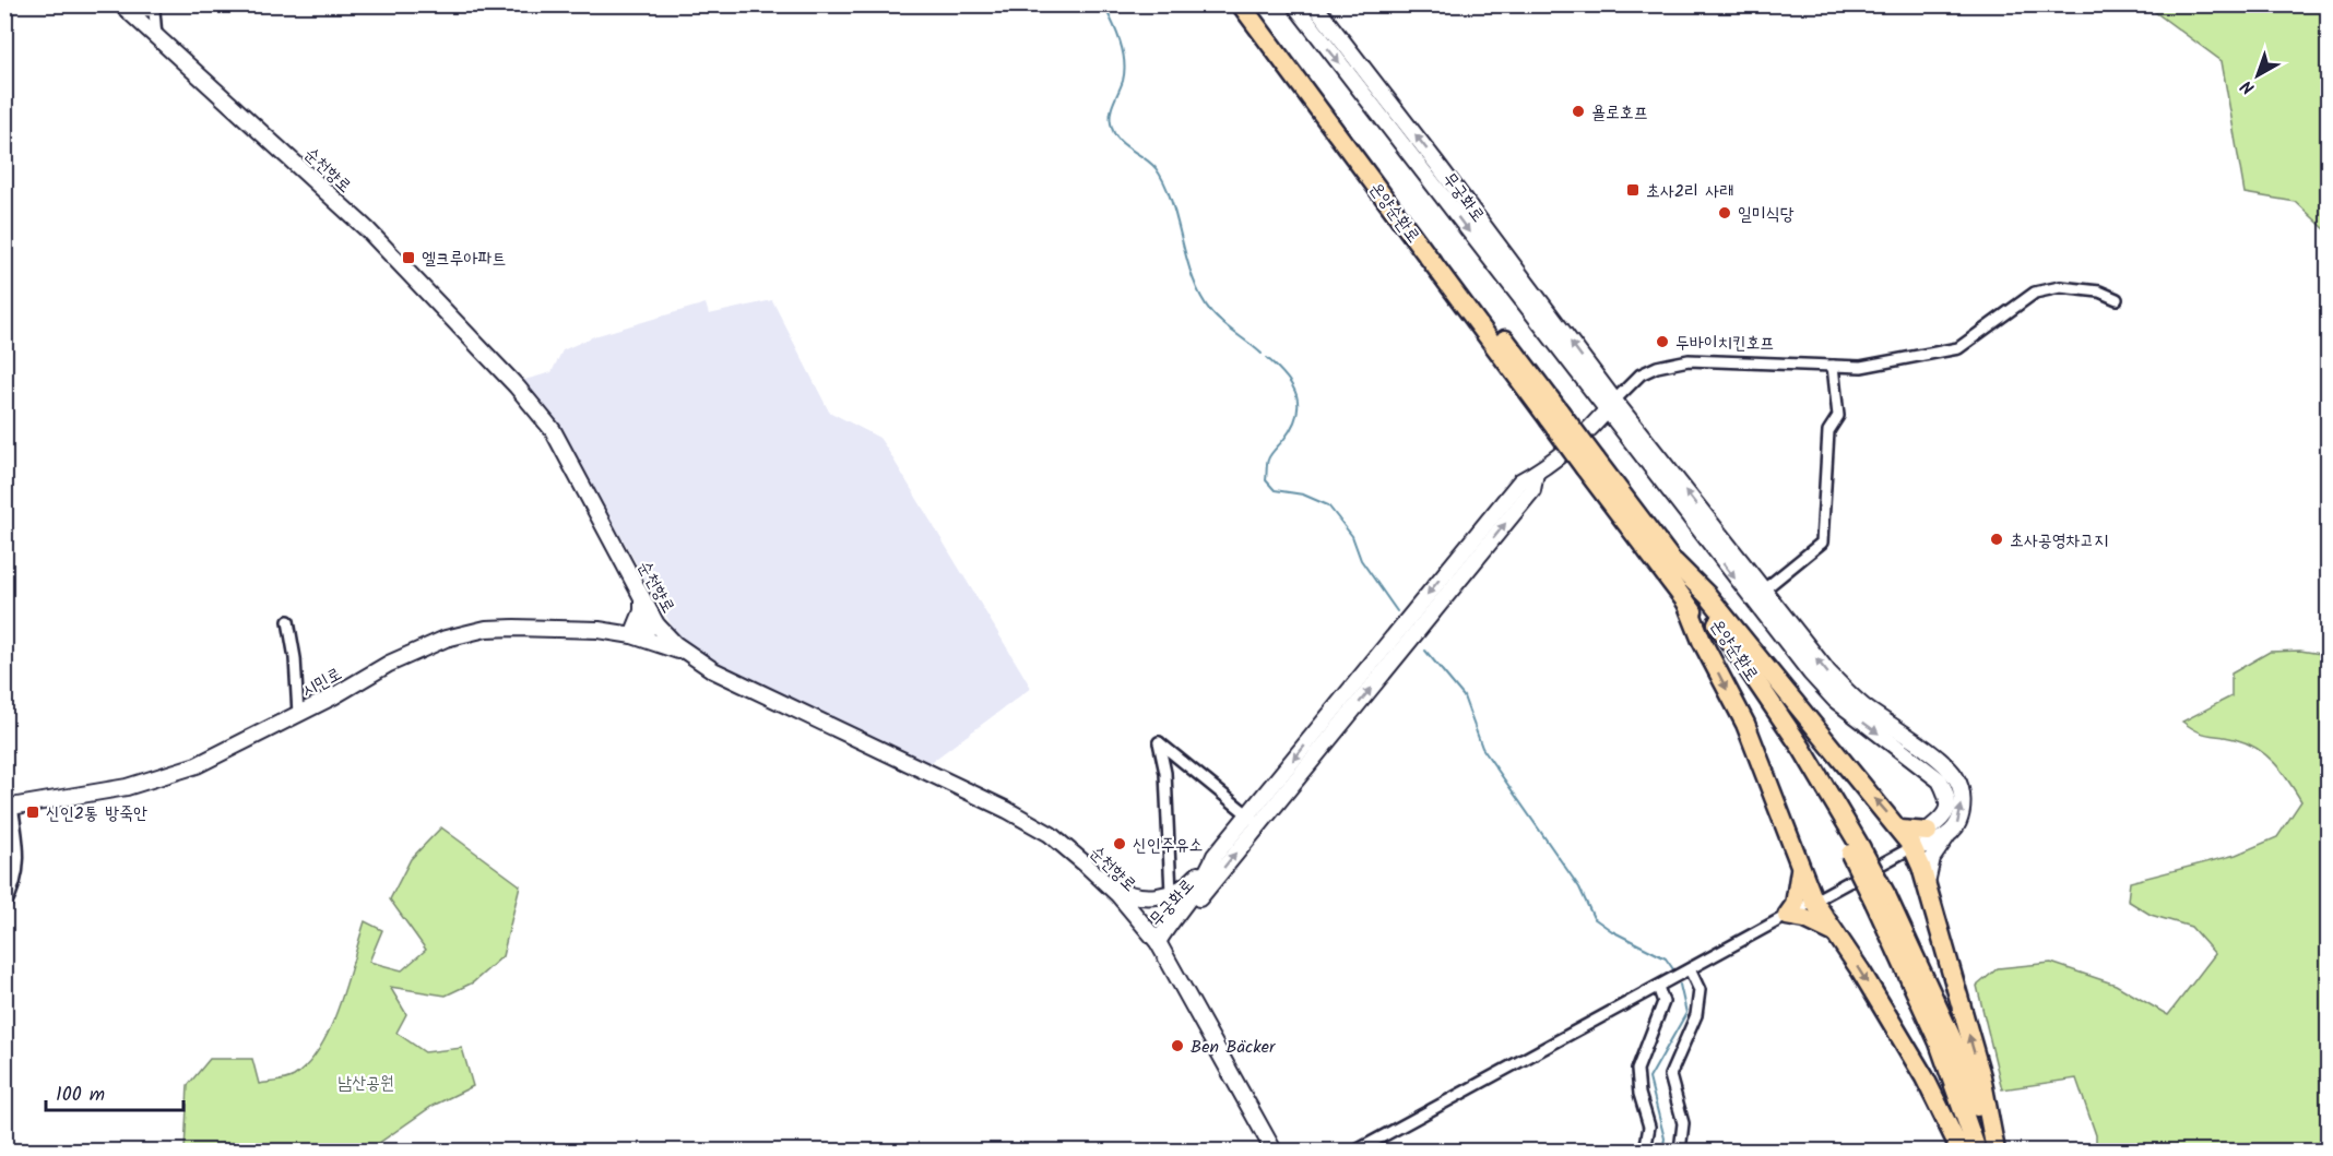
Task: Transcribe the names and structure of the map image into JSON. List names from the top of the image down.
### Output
{
  "streets": {
    "highway": ["온양순환로"],
    "street": ["순천향로", "무궁화로", "시민로"]
  },
  "crossings": [
    ["순천향로", "무궁화로"],
    ["순천향로", "시민로"]
  ],
  "parks": ["남산공원"],
  "places": {
    "other": [
      "욜로호프",
      "일미식당",
      "두바이치킨호프",
      "초사공영차고지",
      "신인주유소",
      "Ben Bäcker"
    ],
    "transit": ["초사2리 사래", "엘크루아파트", "신인2통 방죽안"]
  },
  "scale_bar": "100 m",
  "north": "bottom left"
}
